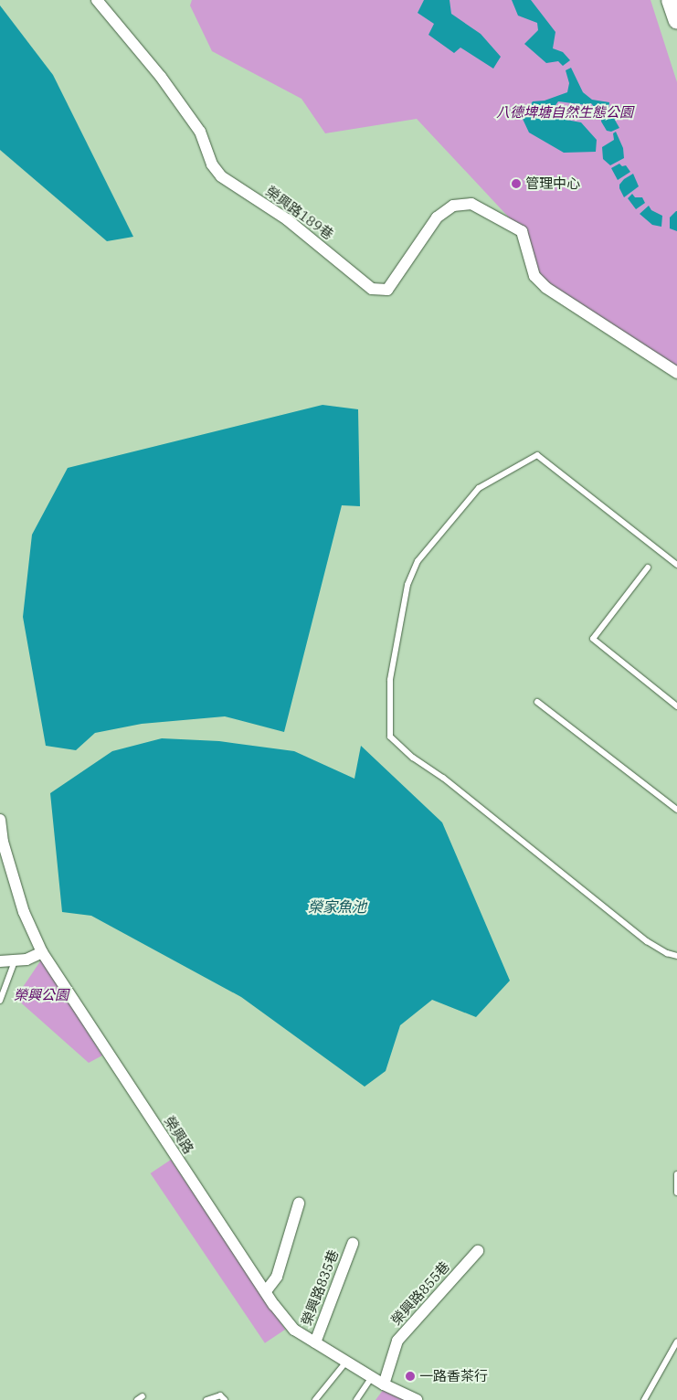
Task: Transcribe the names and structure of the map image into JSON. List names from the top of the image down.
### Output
{
  "streets": {
    "street": [
      "榮興路189巷",
      "榮興路",
      "榮興路835巷",
      "榮興路855巷"
    ]
  },
  "crossings": [
    ["榮興路", "榮興路835巷"],
    ["榮興路", "榮興路855巷"]
  ],
  "water": ["榮家魚池"],
  "parks": ["八德埤塘自然生態公園", "榮興公園"],
  "places": ["管理中心", "一路香茶行"]
}
